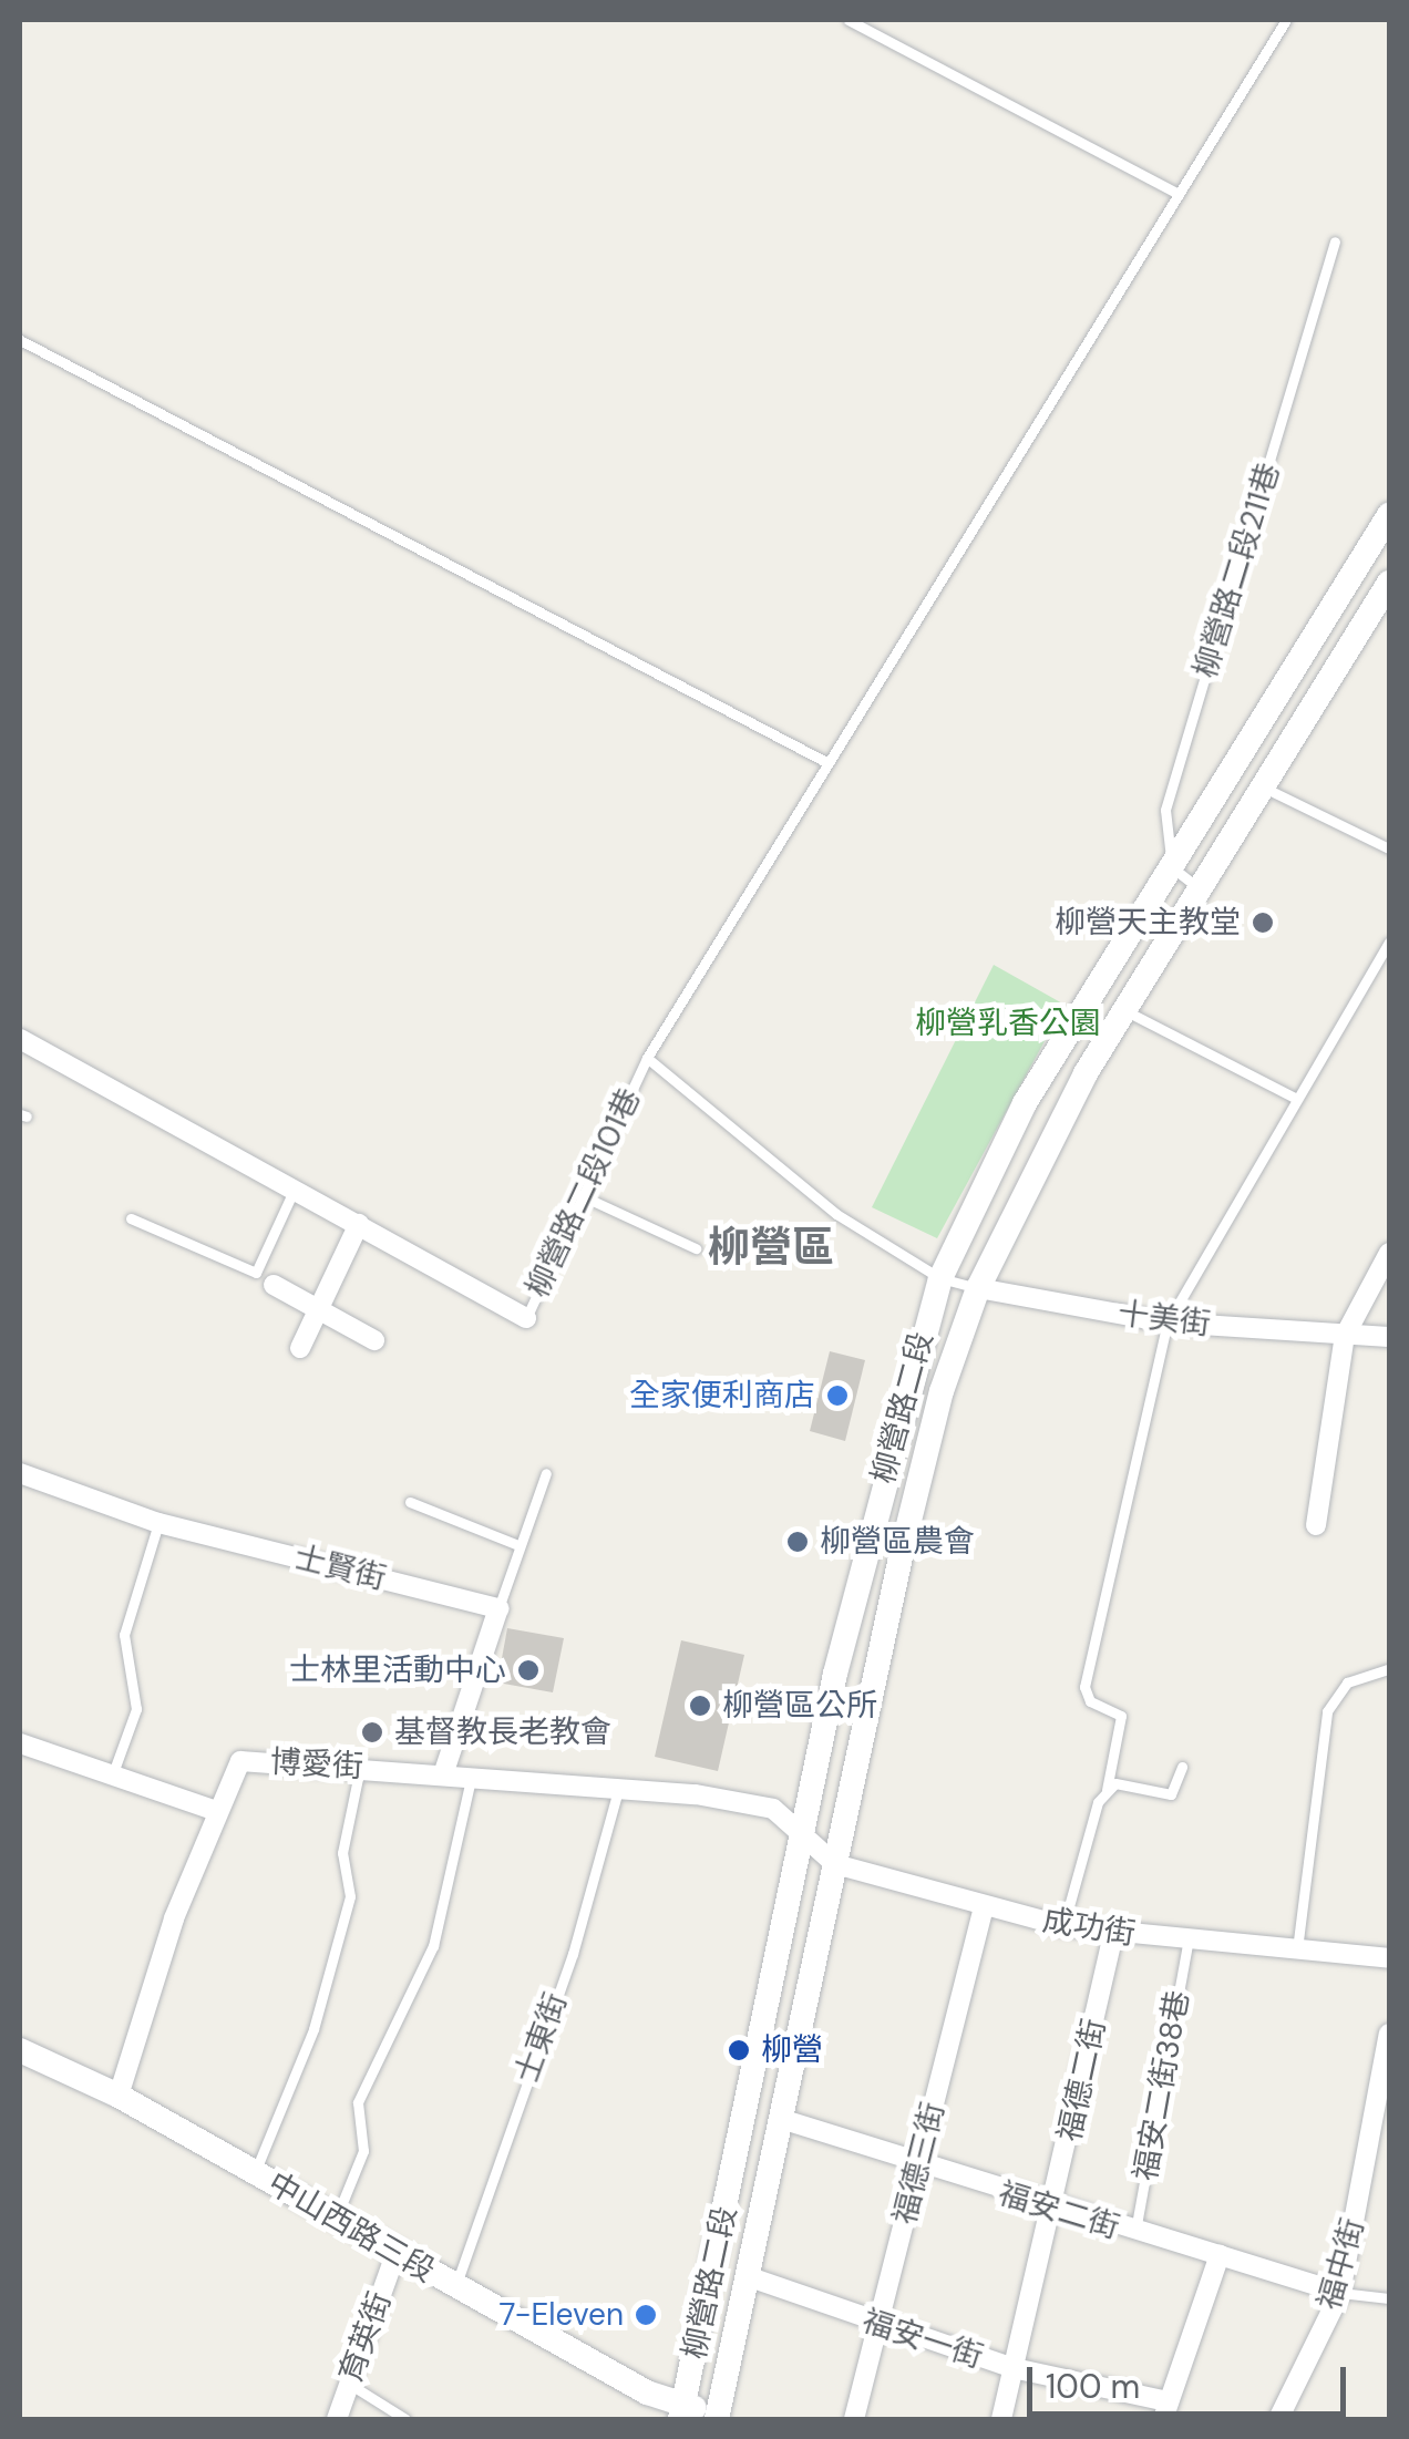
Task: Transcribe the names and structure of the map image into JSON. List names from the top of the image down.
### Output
{
  "streets": {
    "street": [
      "柳營路二段101巷",
      "十美街",
      "柳營路二段",
      "士賢街",
      "博愛街",
      "成功街",
      "福德二街",
      "福德三街",
      "福安二街",
      "中山西路三段",
      "福中街",
      "育英街",
      "福安一街"
    ],
    "lane": ["柳營路二段211巷", "士東街", "福安二街38巷"]
  },
  "crossings": [
    ["柳營路二段211巷", "柳營路二段"],
    ["柳營路二段101巷", "十美街"],
    ["柳營路二段101巷", "柳營路二段"],
    ["十美街", "柳營路二段"],
    ["柳營路二段", "博愛街"],
    ["柳營路二段", "成功街"],
    ["柳營路二段", "福安二街"],
    ["柳營路二段", "中山西路三段"],
    ["柳營路二段", "福安一街"],
    ["博愛街", "成功街"],
    ["博愛街", "士東街"],
    ["博愛街", "中山西路三段"],
    ["成功街", "福德二街"],
    ["成功街", "福安二街38巷"],
    ["成功街", "福德三街"],
    ["士東街", "中山西路三段"],
    ["福德二街", "福安二街"],
    ["福德二街", "福安一街"],
    ["福安二街38巷", "福安二街"],
    ["福德三街", "福安二街"],
    ["福德三街", "福安一街"],
    ["福安二街", "福中街"],
    ["中山西路三段", "育英街"]
  ],
  "districts": ["柳營區"],
  "parks": ["柳營乳香公園"],
  "places": [
    "柳營天主教堂",
    "全家便利商店",
    "柳營區農會",
    "士林里活動中心",
    "柳營區公所",
    "基督教長老教會",
    "柳營",
    "7-Eleven"
  ],
  "scale_bar": "100 m"
}
